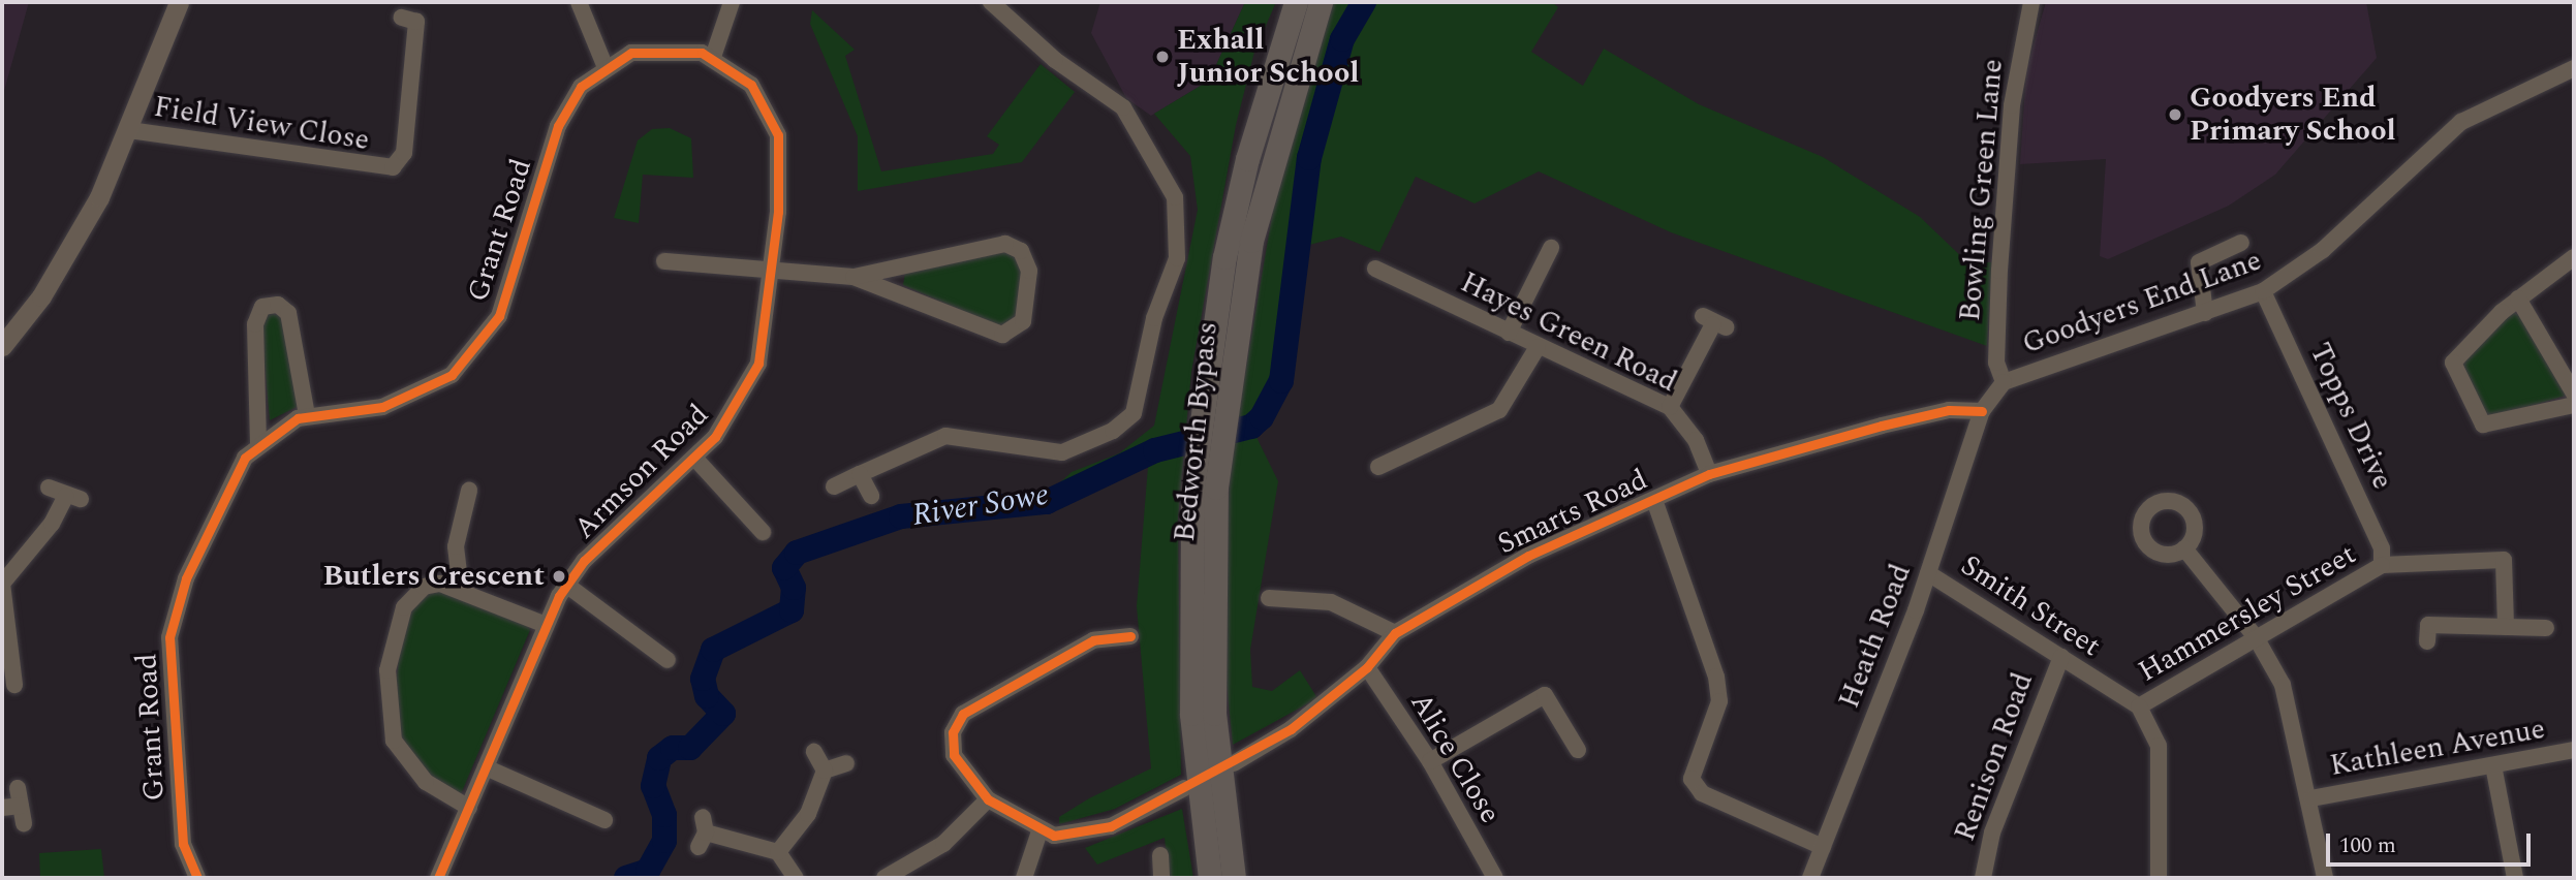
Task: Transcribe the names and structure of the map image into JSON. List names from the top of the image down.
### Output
{
  "streets": {
    "highway": ["Bedworth Bypass"],
    "street": [
      "Field View Close",
      "Bowling Green Lane",
      "Grant Road",
      "Goodyers End Lane",
      "Hayes Green Road",
      "Topps Drive",
      "Armson Road",
      "Smarts Road",
      "Smith Street",
      "Hammersley Street",
      "Heath Road",
      "Kathleen Avenue",
      "Renison Road",
      "Alice Close"
    ]
  },
  "crossings": [
    ["Bowling Green Lane", "Goodyers End Lane"],
    ["Goodyers End Lane", "Topps Drive"],
    ["Hayes Green Road", "Smarts Road"],
    ["Topps Drive", "Hammersley Street"],
    ["Smarts Road", "Heath Road"],
    ["Smarts Road", "Alice Close"],
    ["Smith Street", "Hammersley Street"],
    ["Smith Street", "Heath Road"],
    ["Smith Street", "Renison Road"]
  ],
  "water": ["River Sowe"],
  "places": ["Exhall Junior School", "Goodyers End Primary School", "Butlers Crescent"],
  "scale_bar": "100 m"
}
